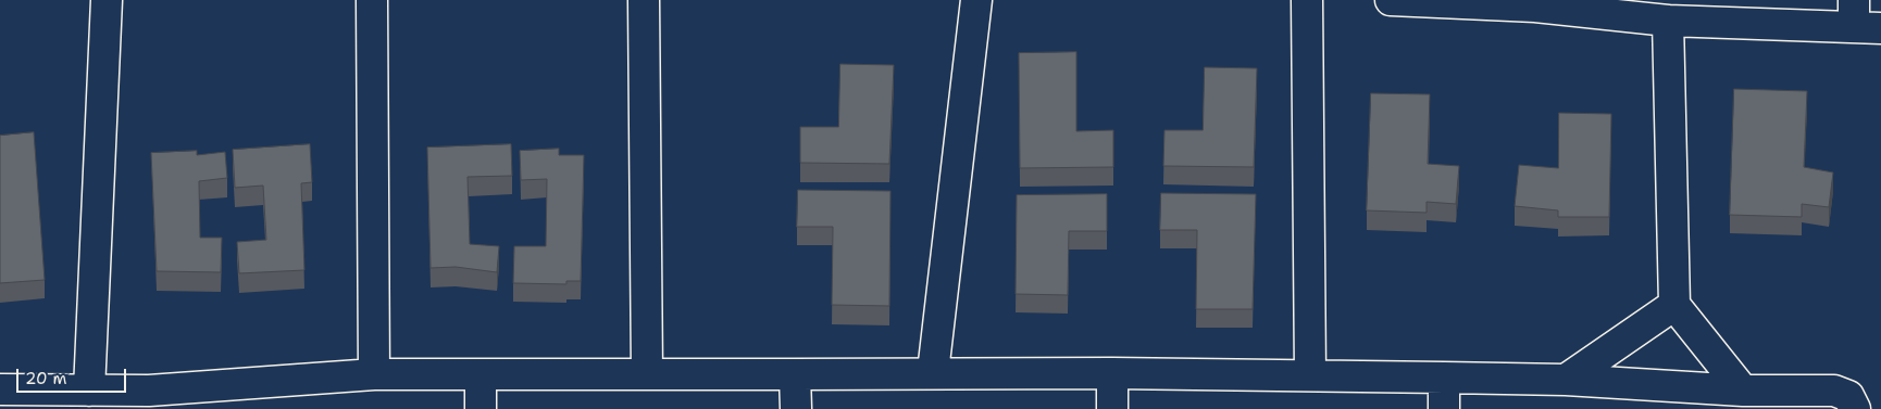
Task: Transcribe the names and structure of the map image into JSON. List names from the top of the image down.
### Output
{
  "scale_bar": "20 m"
}
